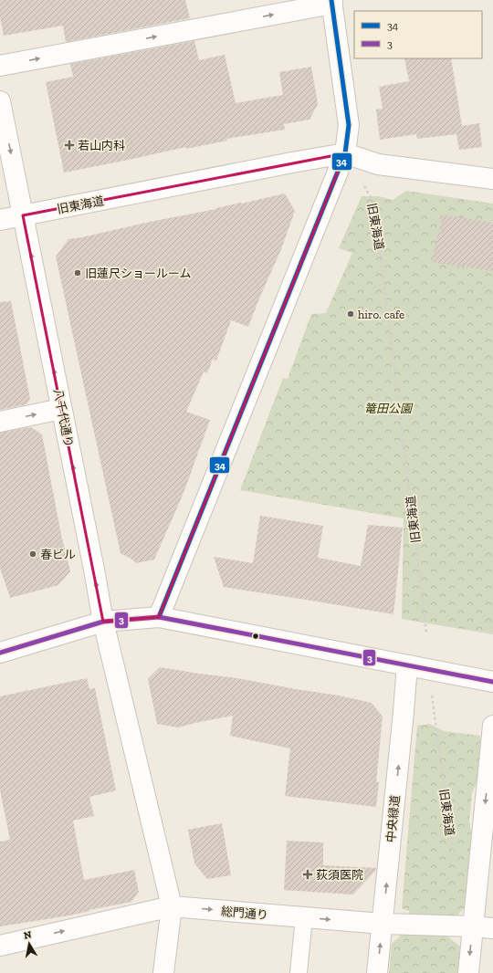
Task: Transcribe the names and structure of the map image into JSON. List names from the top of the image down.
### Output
{
  "streets": {
    "street": [
      "旧東海道",
      "八千代通り",
      "中央緑道",
      "総門通り"
    ]
  },
  "crossings": [
    ["旧東海道", "八千代通り"],
    ["八千代通り", "総門通り"],
    ["中央緑道", "総門通り"]
  ],
  "one_way": ["総門通り"],
  "parks": ["篭田公園"],
  "places": {
    "health": ["若山内科", "荻須医院"],
    "other": ["旧蓮尺ショールーム", "hiro. cafe", "春ビル"]
  },
  "lines": ["transit line 34", "transit line 3"],
  "legend": ["34", "3"],
  "north": "top"
}
